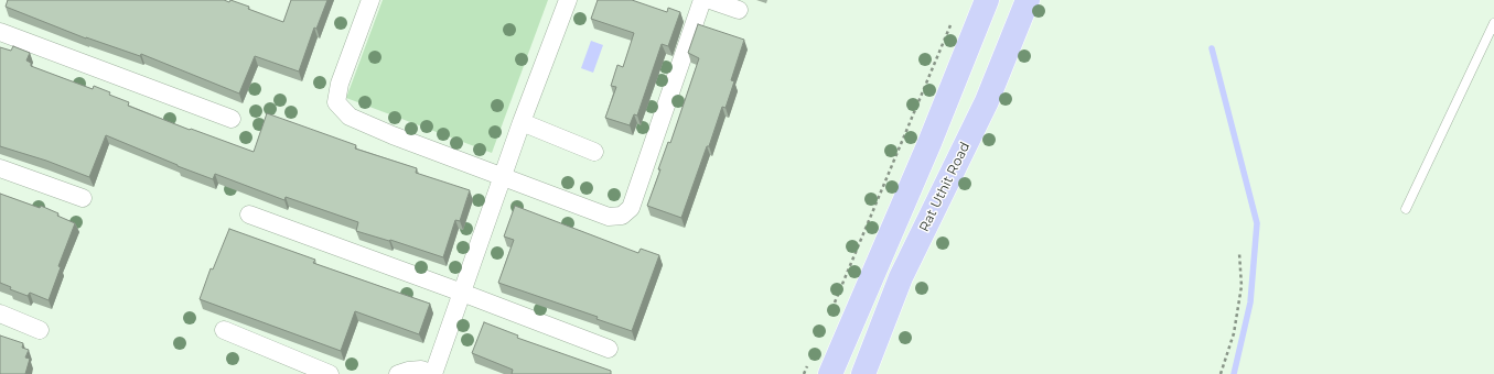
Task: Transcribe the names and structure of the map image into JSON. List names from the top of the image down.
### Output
{
  "streets": {
    "main road": ["Rat Uthit Road"]
  }
}
